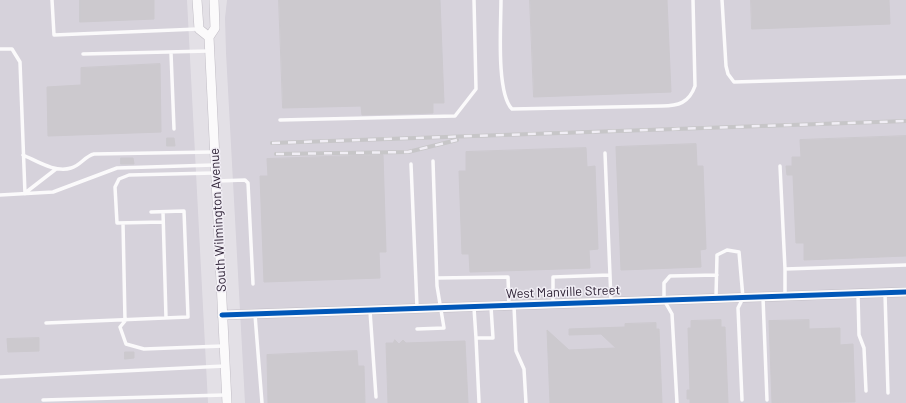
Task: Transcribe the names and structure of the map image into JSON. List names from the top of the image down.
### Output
{
  "streets": {
    "street": ["South Wilmington Avenue", "West Manville Street"]
  },
  "crossings": [
    ["South Wilmington Avenue", "West Manville Street"]
  ]
}
